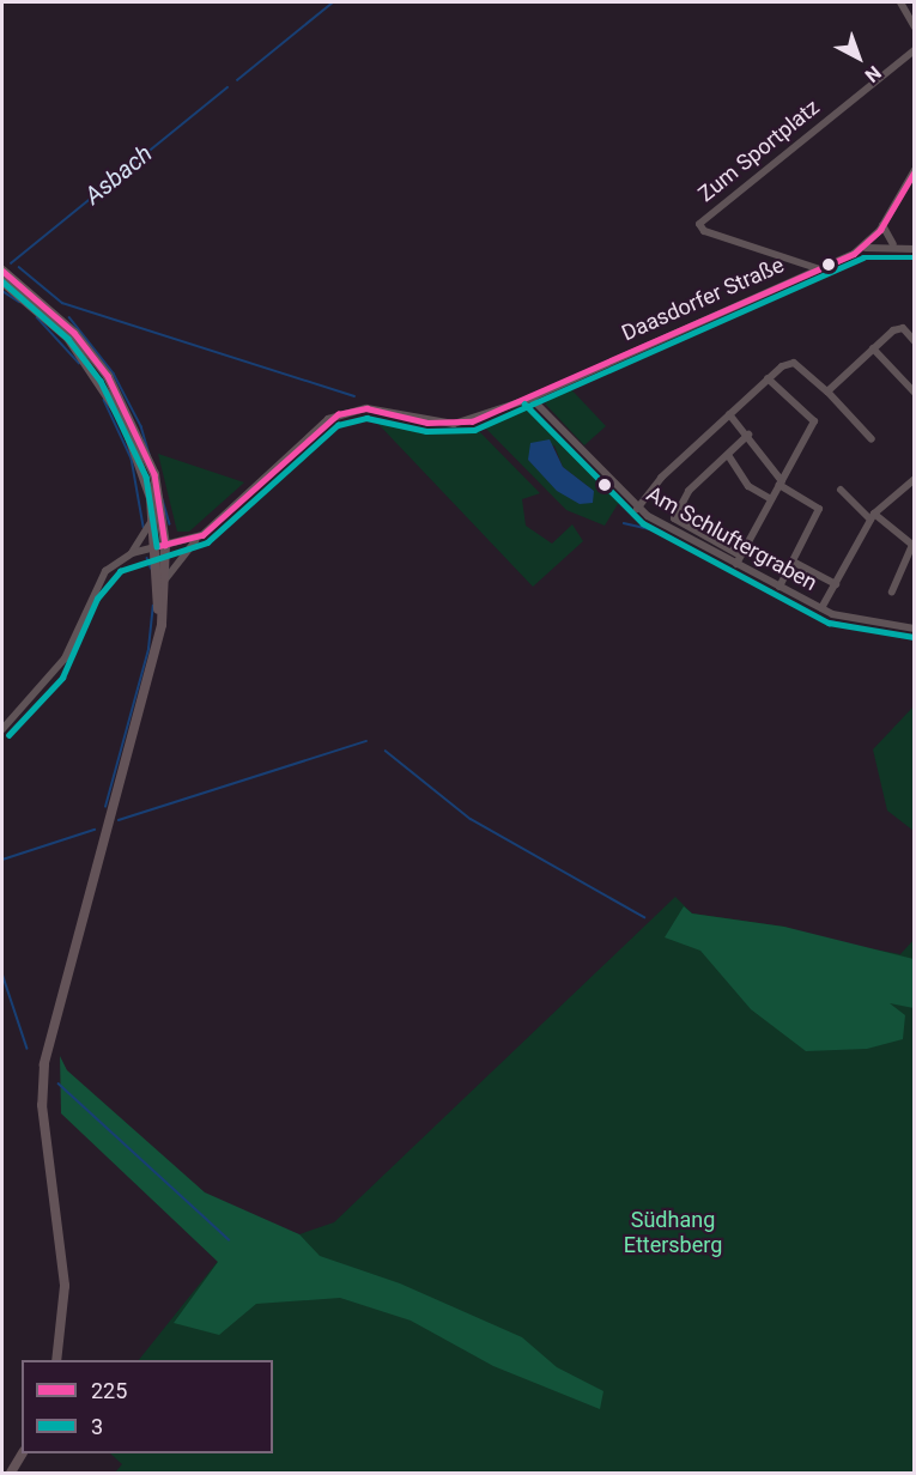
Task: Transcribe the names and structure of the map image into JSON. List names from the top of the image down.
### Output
{
  "streets": {
    "street": ["Zum Sportplatz", "Daasdorfer Straße", "Am Schluftergraben"]
  },
  "crossings": [
    ["Zum Sportplatz", "Daasdorfer Straße"],
    ["Daasdorfer Straße", "Am Schluftergraben"]
  ],
  "water": ["Asbach"],
  "parks": ["Südhang Ettersberg"],
  "lines": ["transit line 225", "transit line 3"],
  "legend": ["225", "3"],
  "north": "bottom right"
}
